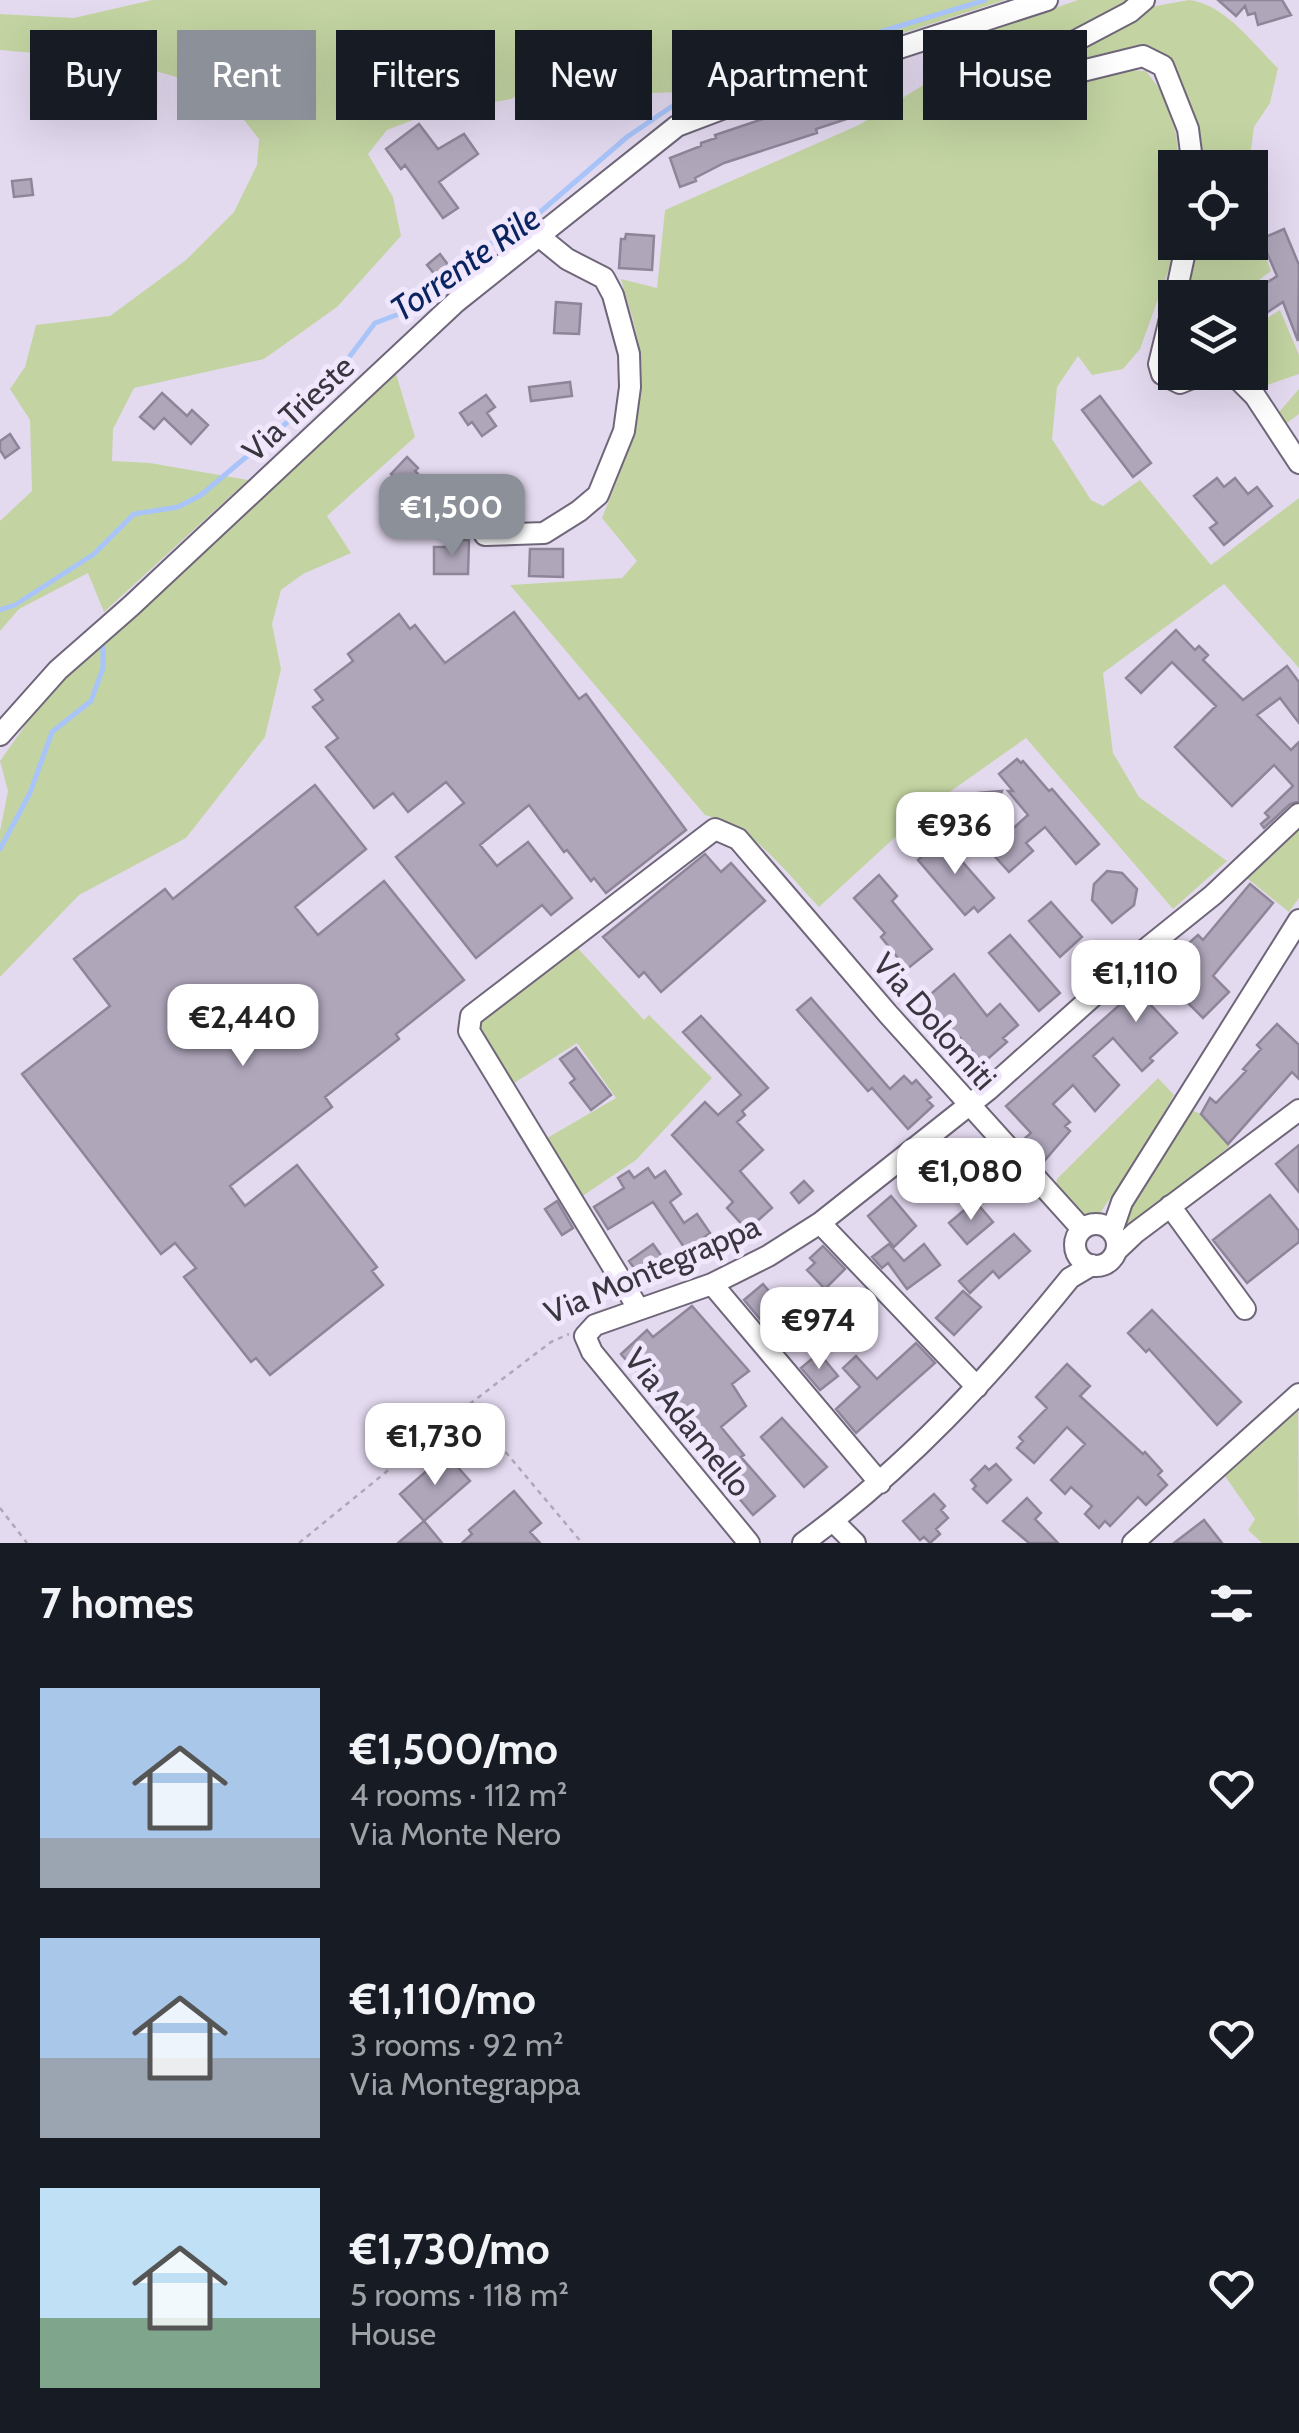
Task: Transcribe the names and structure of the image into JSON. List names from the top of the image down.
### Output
{
  "streets": {
    "street": [
      "Via Trieste",
      "Via Dolomiti",
      "Via Montegrappa",
      "Via Adamello"
    ]
  },
  "crossings": [
    ["Via Dolomiti", "Via Montegrappa"],
    ["Via Montegrappa", "Via Adamello"]
  ],
  "water": ["Torrente Rile"],
  "page": {
    "chip": [
      "Buy",
      "Rent",
      "Filters",
      "New",
      "Apartment",
      "House"
    ],
    "price": [
      "€1,500",
      "€936",
      "€1,110",
      "€2,440",
      "€1,080",
      "€974",
      "€1,730"
    ],
    "heading": "7 homes",
    "list": [
      {
        "name": "€1,500/mo",
        "note": "4 rooms · 112 m² · Via Monte Nero"
      },
      {
        "name": "€1,110/mo",
        "note": "3 rooms · 92 m² · Via Montegrappa"
      },
      {
        "name": "€1,730/mo",
        "note": "5 rooms · 118 m² · House"
      }
    ]
  }
}
